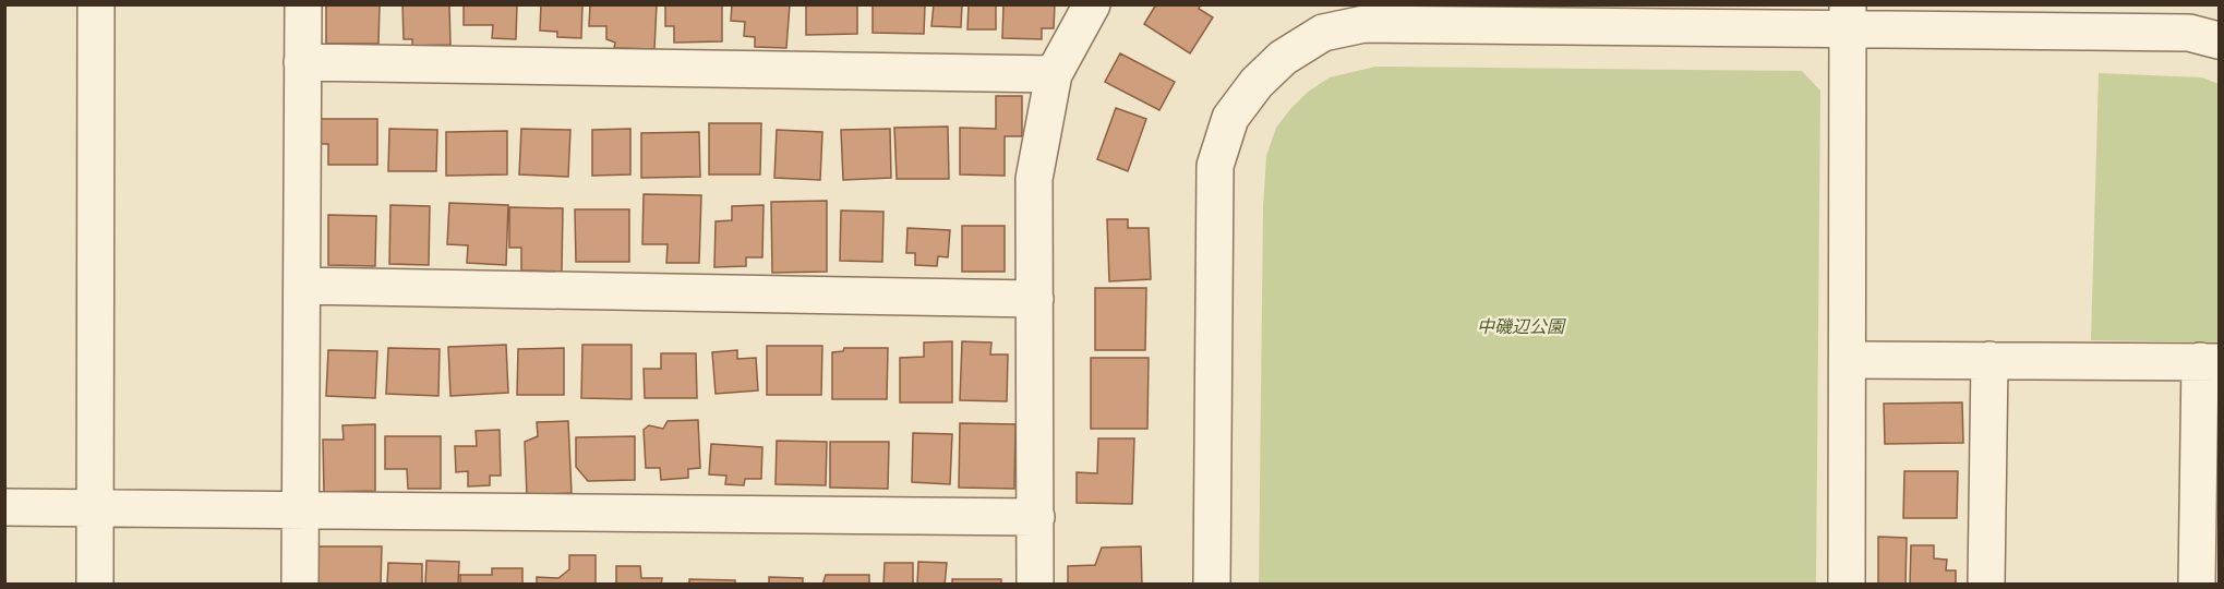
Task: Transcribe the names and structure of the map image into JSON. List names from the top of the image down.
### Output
{
  "parks": ["中磯辺公園"]
}
